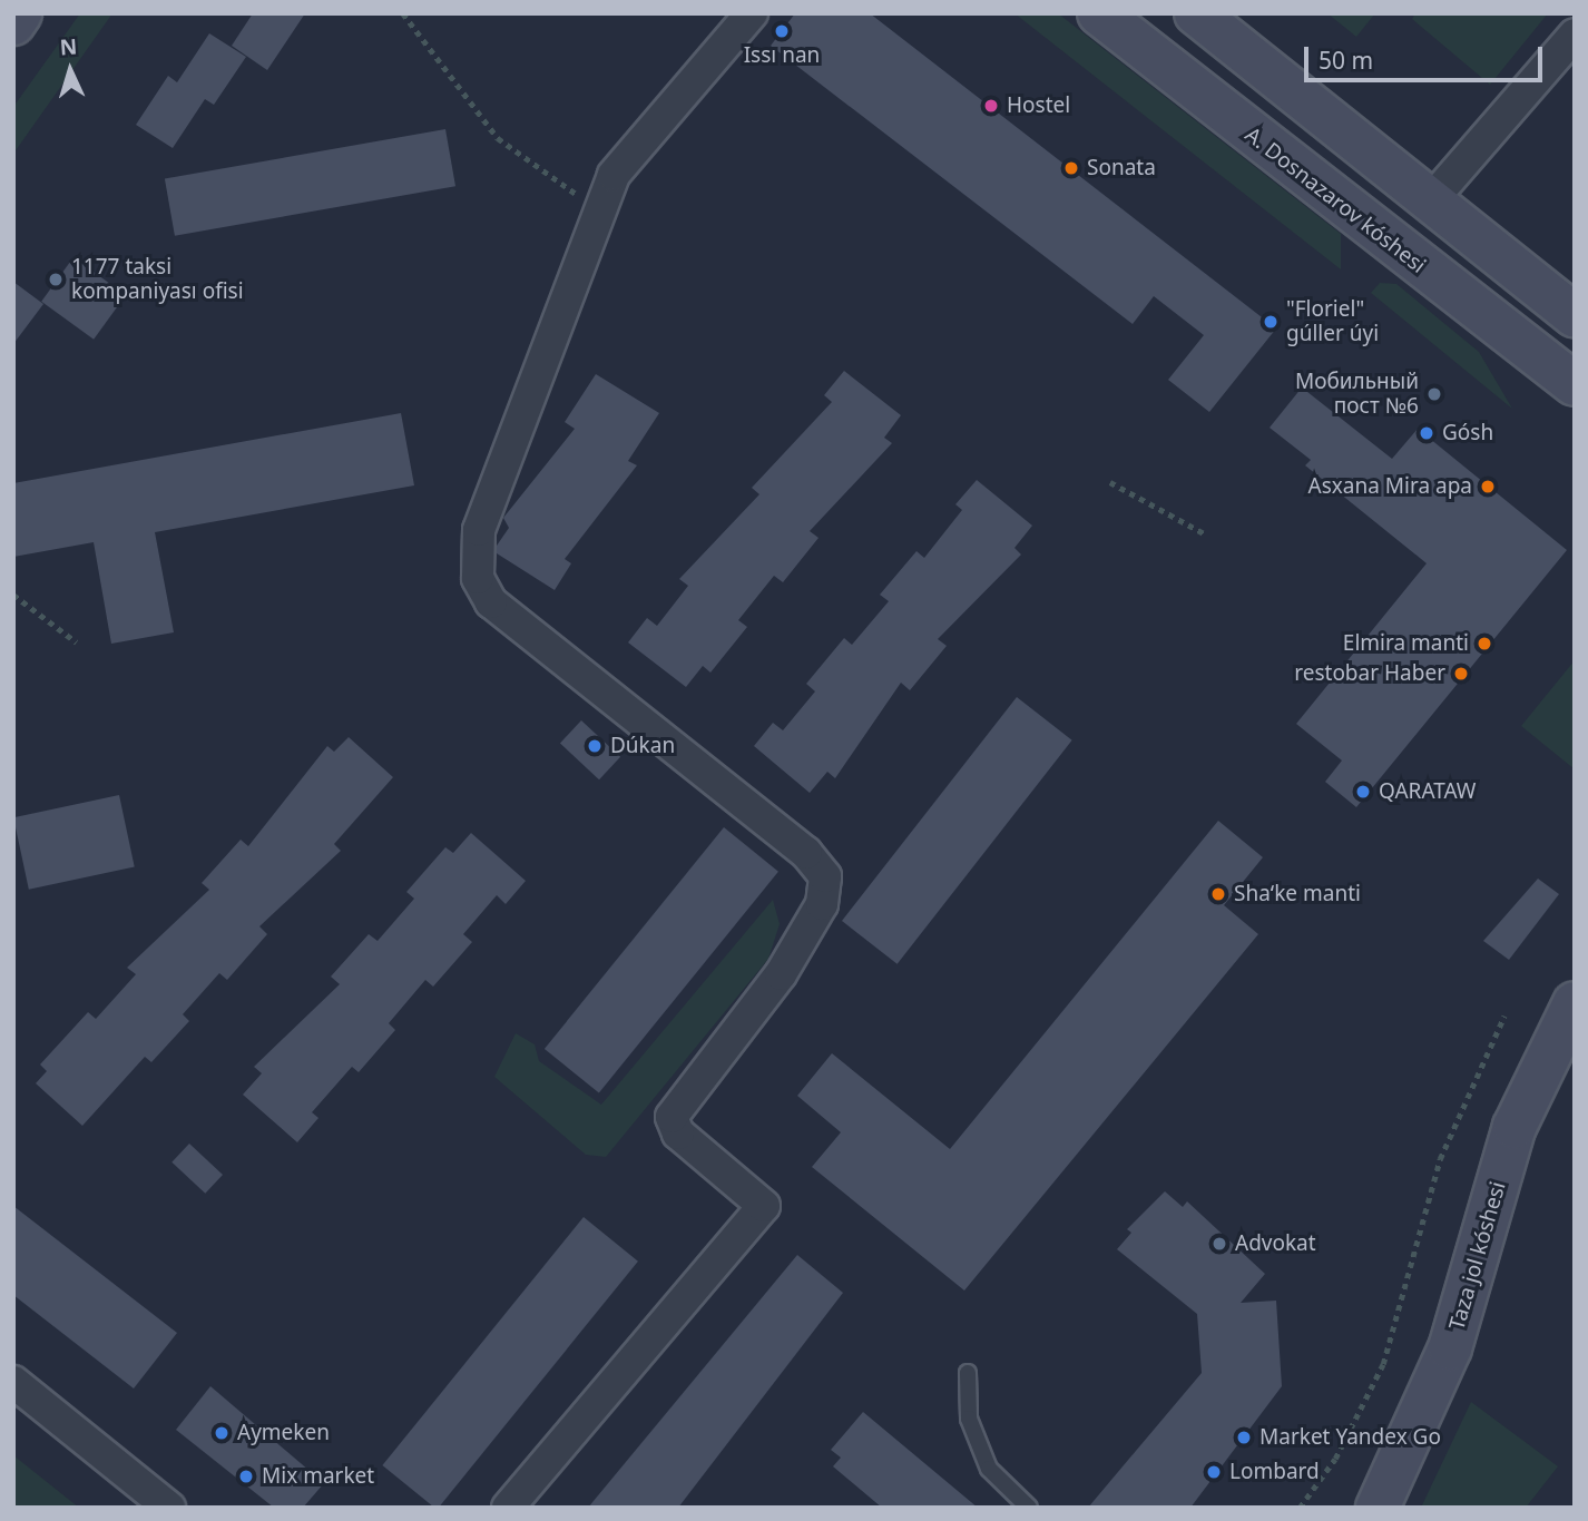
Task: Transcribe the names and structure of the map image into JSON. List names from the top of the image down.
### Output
{
  "streets": {
    "main road": ["A. Dosnazarov kóshesi", "Taza jol kóshesi"]
  },
  "places": [
    "Issı nan",
    "Hostel",
    "Sonata",
    "1177 taksi kompaniyası ofisi",
    "\"Floriel\" gúller úyi",
    "Мобильный пост №6",
    "Gósh",
    "Asxana Mira apa",
    "Elmira manti",
    "restobar Haber",
    "Dúkan",
    "QARATAW",
    "Shaʻke manti",
    "Advokat",
    "Aymeken",
    "Market Yandex Go",
    "Lombard",
    "Mix market"
  ],
  "scale_bar": "50 m",
  "north": "top"
}
